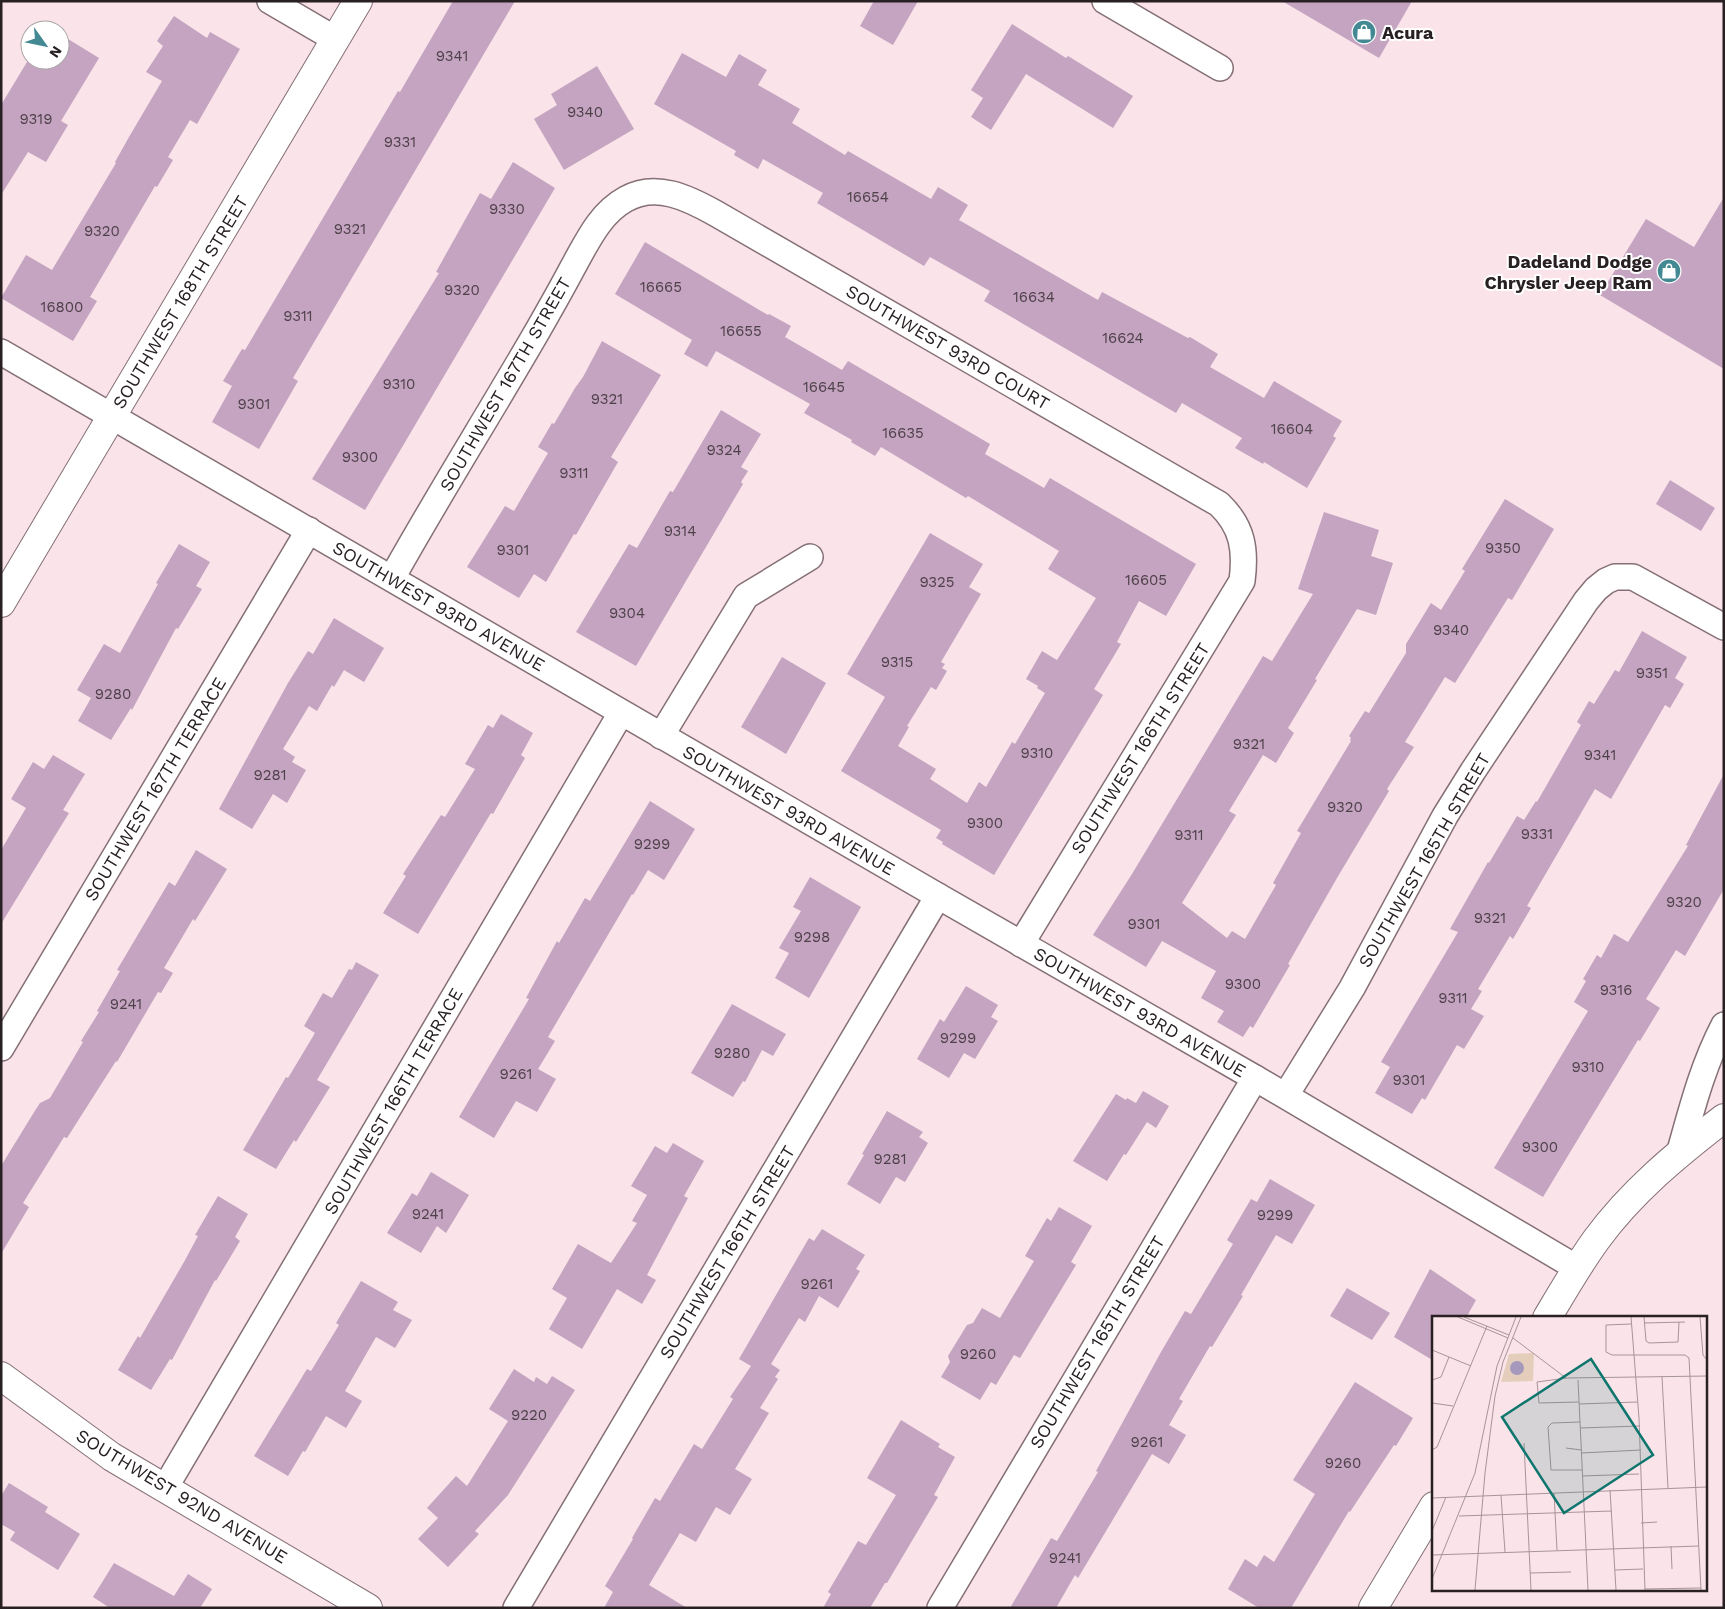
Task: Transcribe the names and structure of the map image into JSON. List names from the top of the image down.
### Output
{
  "streets": {
    "street": [
      "SOUTHWEST 168TH STREET",
      "SOUTHWEST 93RD COURT",
      "SOUTHWEST 167TH STREET",
      "SOUTHWEST 93RD AVENUE",
      "SOUTHWEST 166TH STREET",
      "SOUTHWEST 167TH TERRACE",
      "SOUTHWEST 165TH STREET",
      "SOUTHWEST 166TH TERRACE",
      "SOUTHWEST 92ND AVENUE"
    ]
  },
  "crossings": [
    ["SOUTHWEST 168TH STREET", "SOUTHWEST 93RD AVENUE"],
    ["SOUTHWEST 93RD COURT", "SOUTHWEST 167TH STREET"],
    ["SOUTHWEST 93RD COURT", "SOUTHWEST 166TH STREET"],
    ["SOUTHWEST 167TH STREET", "SOUTHWEST 93RD AVENUE"],
    ["SOUTHWEST 93RD AVENUE", "SOUTHWEST 166TH STREET"],
    ["SOUTHWEST 93RD AVENUE", "SOUTHWEST 167TH TERRACE"],
    ["SOUTHWEST 93RD AVENUE", "SOUTHWEST 165TH STREET"],
    ["SOUTHWEST 93RD AVENUE", "SOUTHWEST 166TH TERRACE"],
    ["SOUTHWEST 166TH TERRACE", "SOUTHWEST 92ND AVENUE"]
  ],
  "places": {
    "shop": ["Acura", "Dadeland Dodge Chrysler Jeep Ram"]
  },
  "house_numbers": [
    "9341",
    "9340",
    "9319",
    "9331",
    "16654",
    "9330",
    "9321",
    "9320",
    "16665",
    "9320",
    "16634",
    "16800",
    "9311",
    "16655",
    "16624",
    "9310",
    "16645",
    "9321",
    "9301",
    "16604",
    "16635",
    "9324",
    "9300",
    "9311",
    "9314",
    "9350",
    "9301",
    "16605",
    "9325",
    "9304",
    "9340",
    "9315",
    "9351",
    "9280",
    "9321",
    "9310",
    "9341",
    "9281",
    "9320",
    "9300",
    "9331",
    "9311",
    "9299",
    "9320",
    "9321",
    "9301",
    "9298",
    "9300",
    "9316",
    "9311",
    "9241",
    "9299",
    "9280",
    "9310",
    "9261",
    "9301",
    "9300",
    "9281",
    "9241",
    "9299",
    "9261",
    "9260",
    "9220",
    "9261",
    "9260",
    "9241"
  ],
  "north": "bottom right"
}
